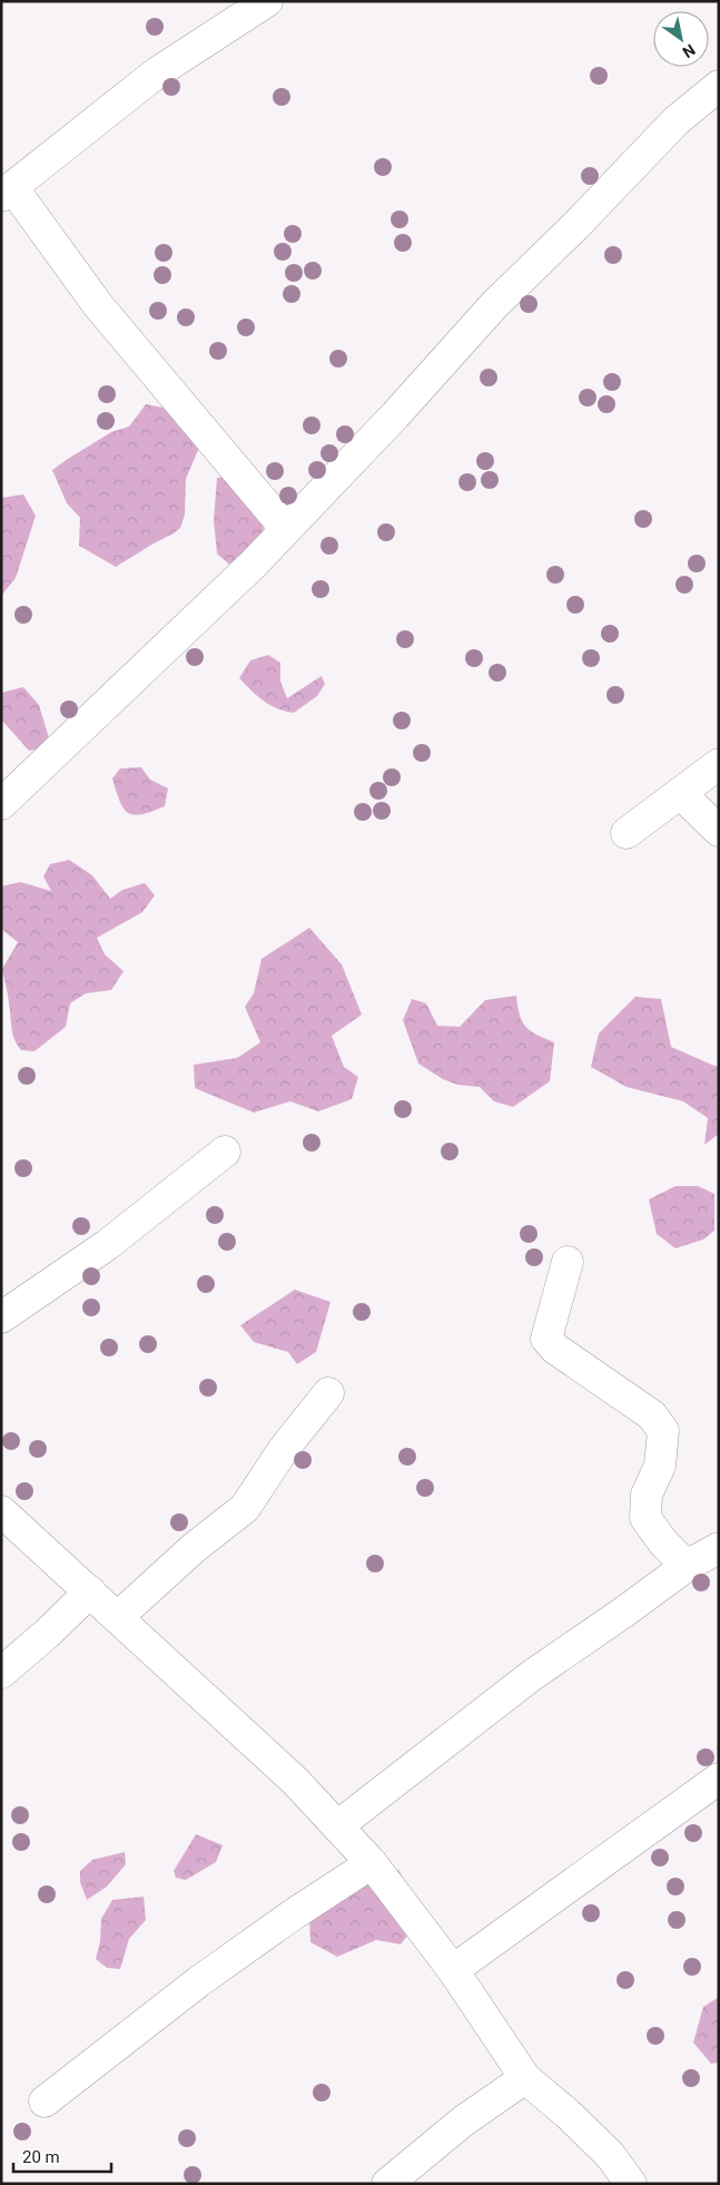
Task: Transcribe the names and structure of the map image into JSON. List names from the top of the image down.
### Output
{
  "scale_bar": "20 m",
  "north": "bottom right"
}
